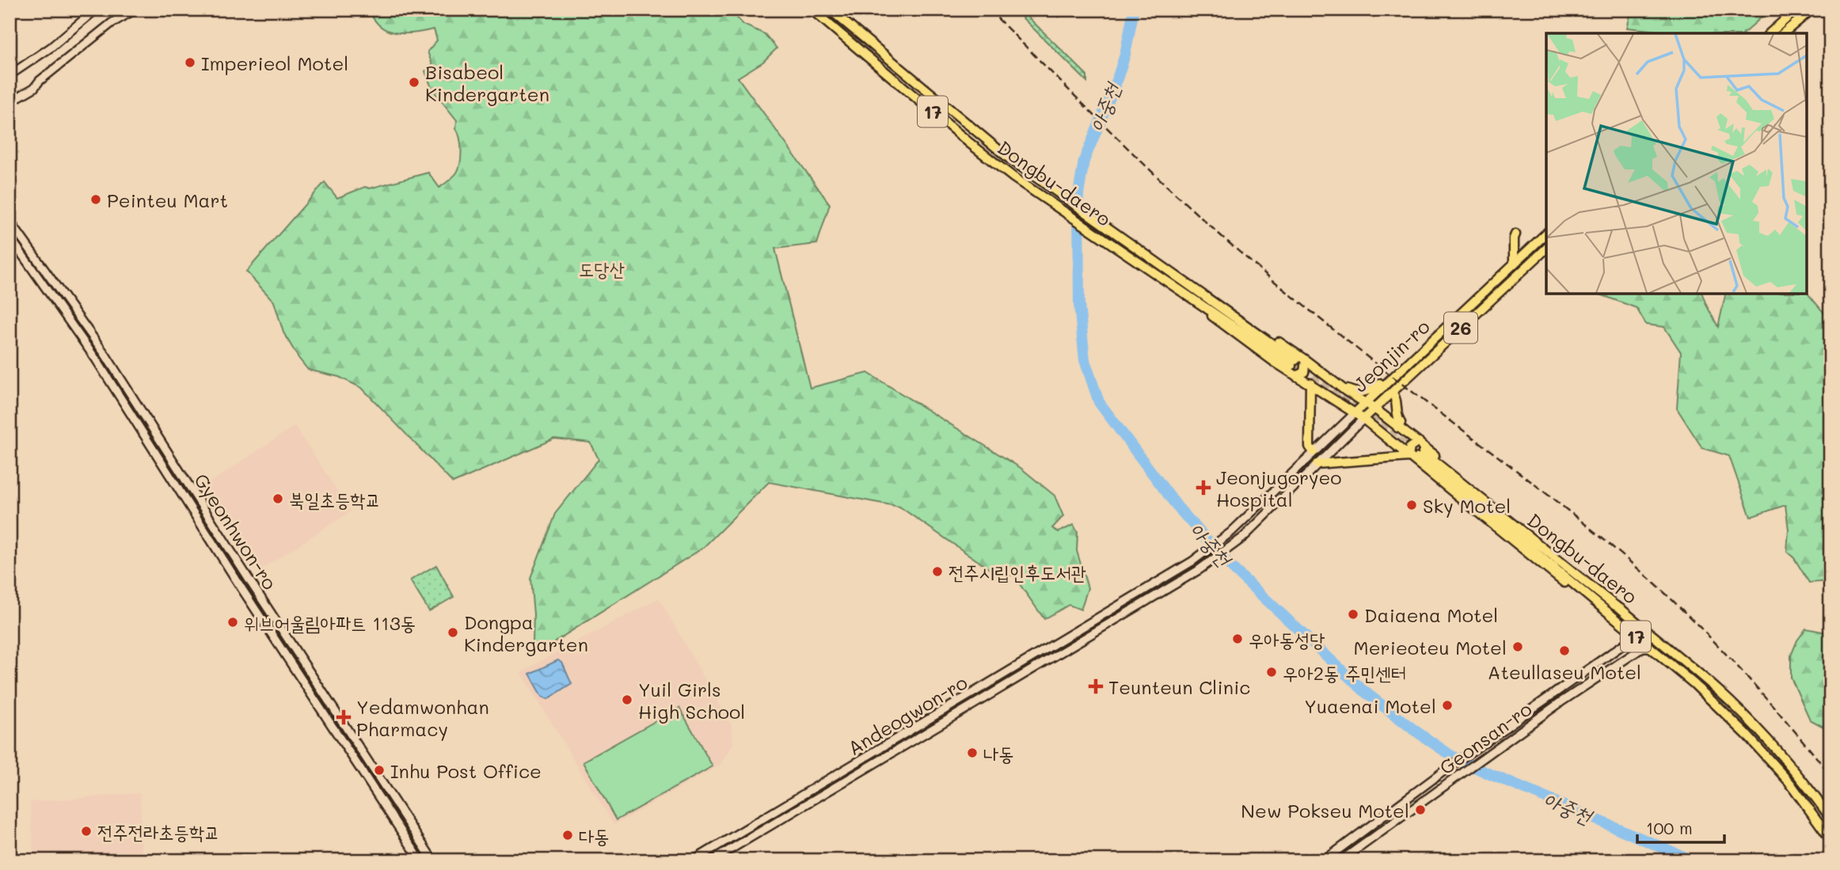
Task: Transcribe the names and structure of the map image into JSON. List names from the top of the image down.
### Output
{
  "streets": {
    "main road": [
      "17",
      "Dongbu-daero",
      "26",
      "Jeonjin-ro"
    ],
    "street": ["Gyeonhwon-ro", "Andeogwon-ro", "Geonsan-ro"]
  },
  "crossings": [
    ["Dongbu-daero", "Jeonjin-ro"],
    ["Dongbu-daero", "Geonsan-ro"],
    ["26", "Jeonjin-ro"]
  ],
  "water": ["아중천"],
  "parks": ["도당산"],
  "places": {
    "other": [
      "Imperieol Motel",
      "Bisabeol Kindergarten",
      "Peinteu Mart",
      "북일초등학교",
      "Sky Motel",
      "전주시립인후도서관",
      "Daiaena Motel",
      "위브어울림아파트 113동",
      "Dongpa Kindergarten",
      "우아동성당",
      "Merieoteu Motel",
      "Ateullaseu Motel",
      "우아2동 주민센터",
      "Yuil Girls High School",
      "Yuaenai Motel",
      "나동",
      "Inhu Post Office",
      "New Pokseu Motel",
      "전주전라초등학교",
      "다동"
    ],
    "health": ["Jeonjugoryeo Hospital", "Teunteun Clinic", "Yedamwonhan Pharmacy"]
  },
  "scale_bar": "100 m"
}
